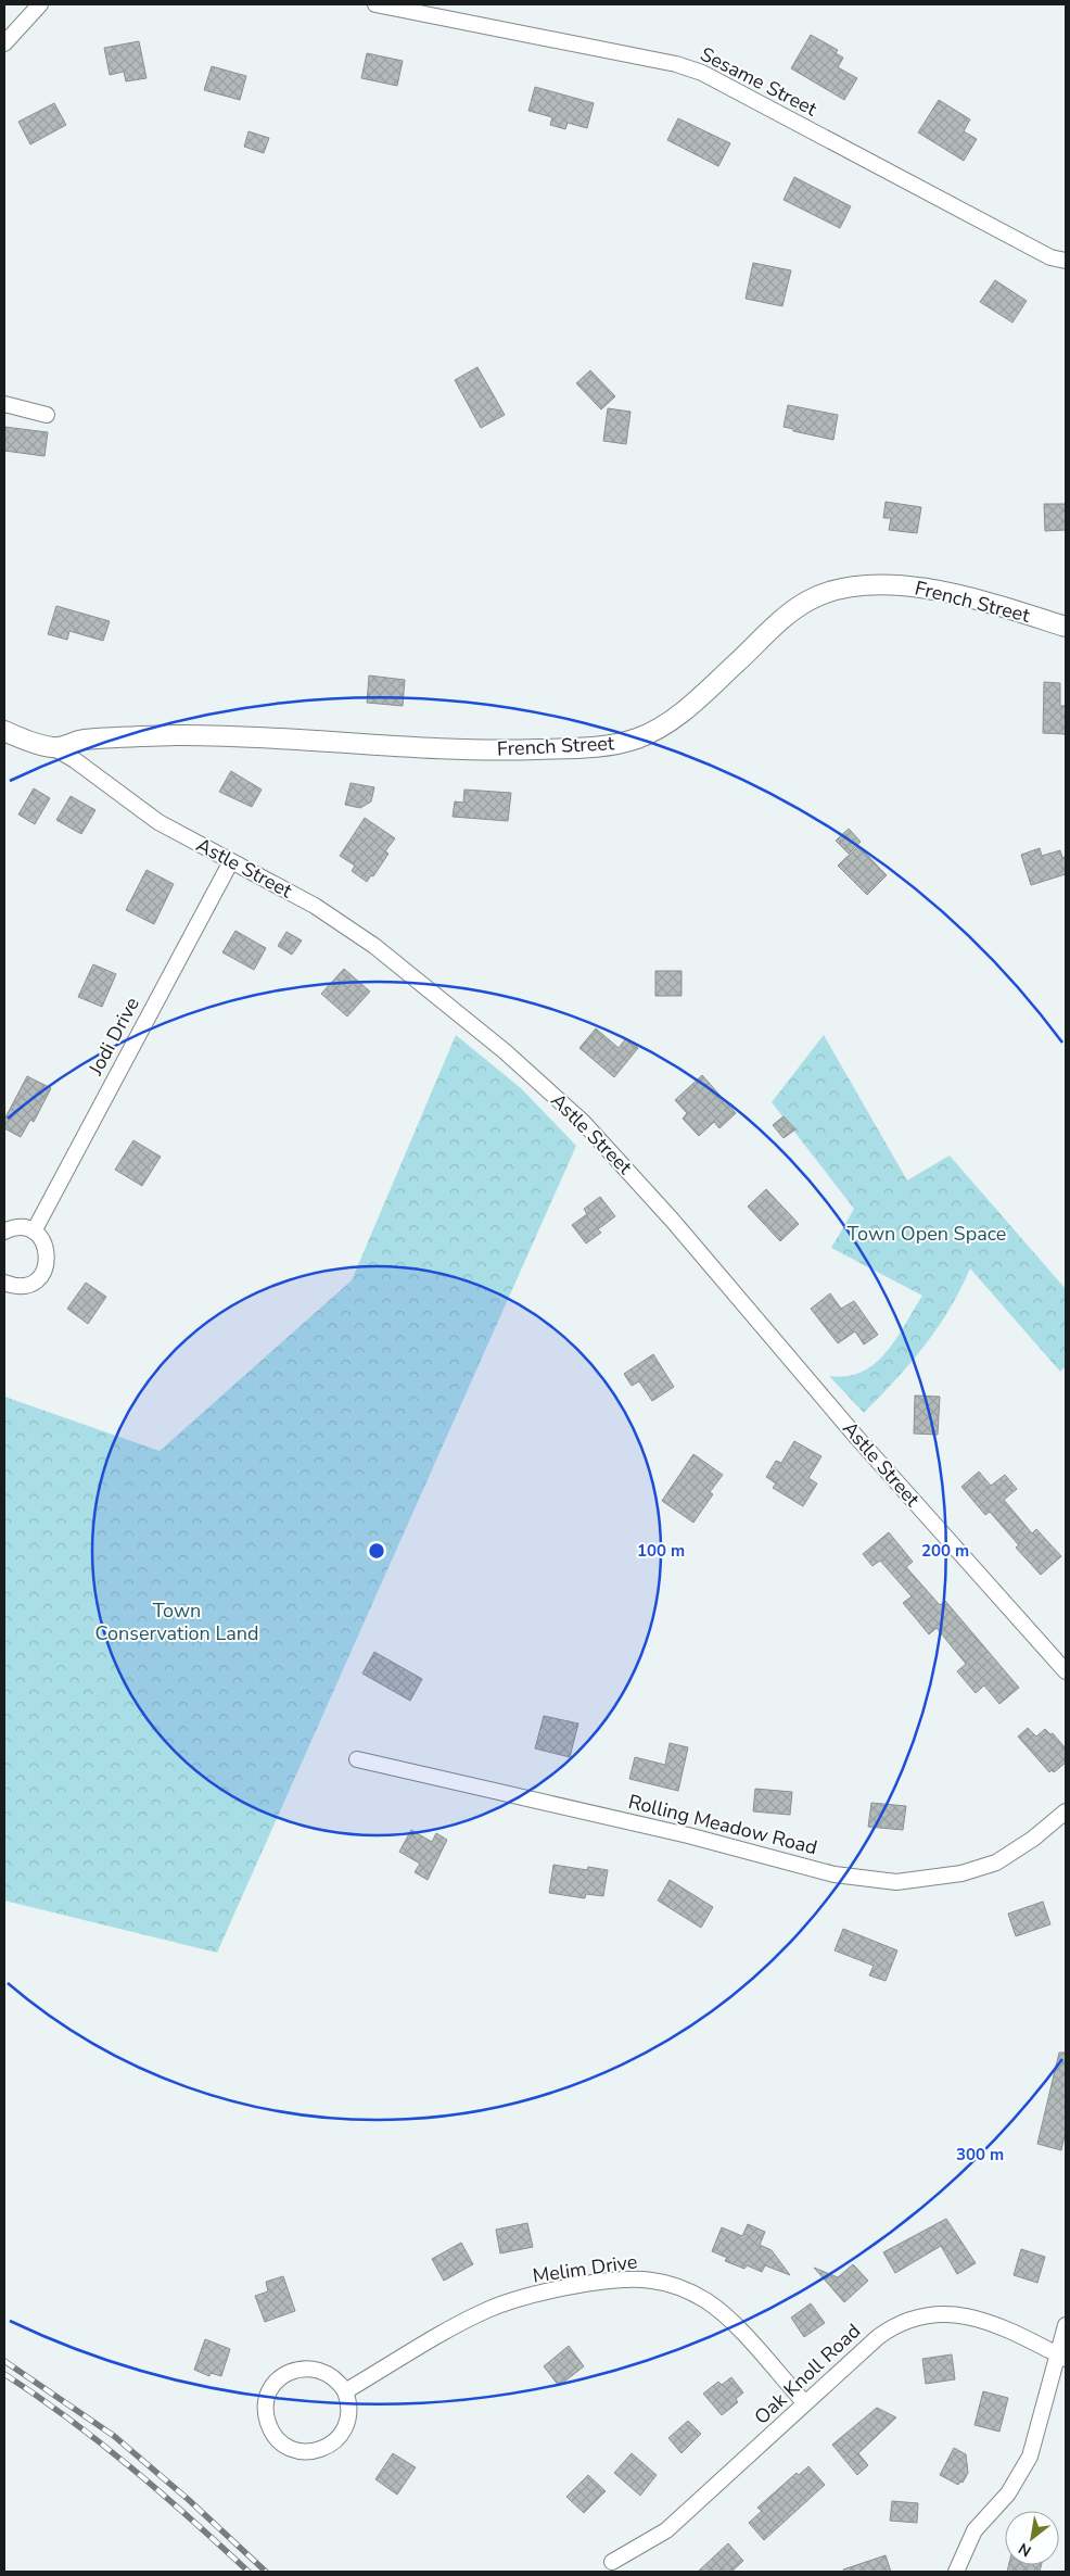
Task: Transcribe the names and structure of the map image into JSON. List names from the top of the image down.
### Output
{
  "streets": {
    "street": [
      "Sesame Street",
      "French Street",
      "Astle Street",
      "Jodi Drive",
      "Rolling Meadow Road",
      "Melim Drive",
      "Oak Knoll Road"
    ]
  },
  "crossings": [
    ["French Street", "Astle Street"],
    ["Astle Street", "Jodi Drive"],
    ["Melim Drive", "Oak Knoll Road"]
  ],
  "parks": ["Town Open Space", "Town Conservation Land"],
  "north": "bottom left",
  "rings": ["100 m", "200 m", "300 m"]
}
